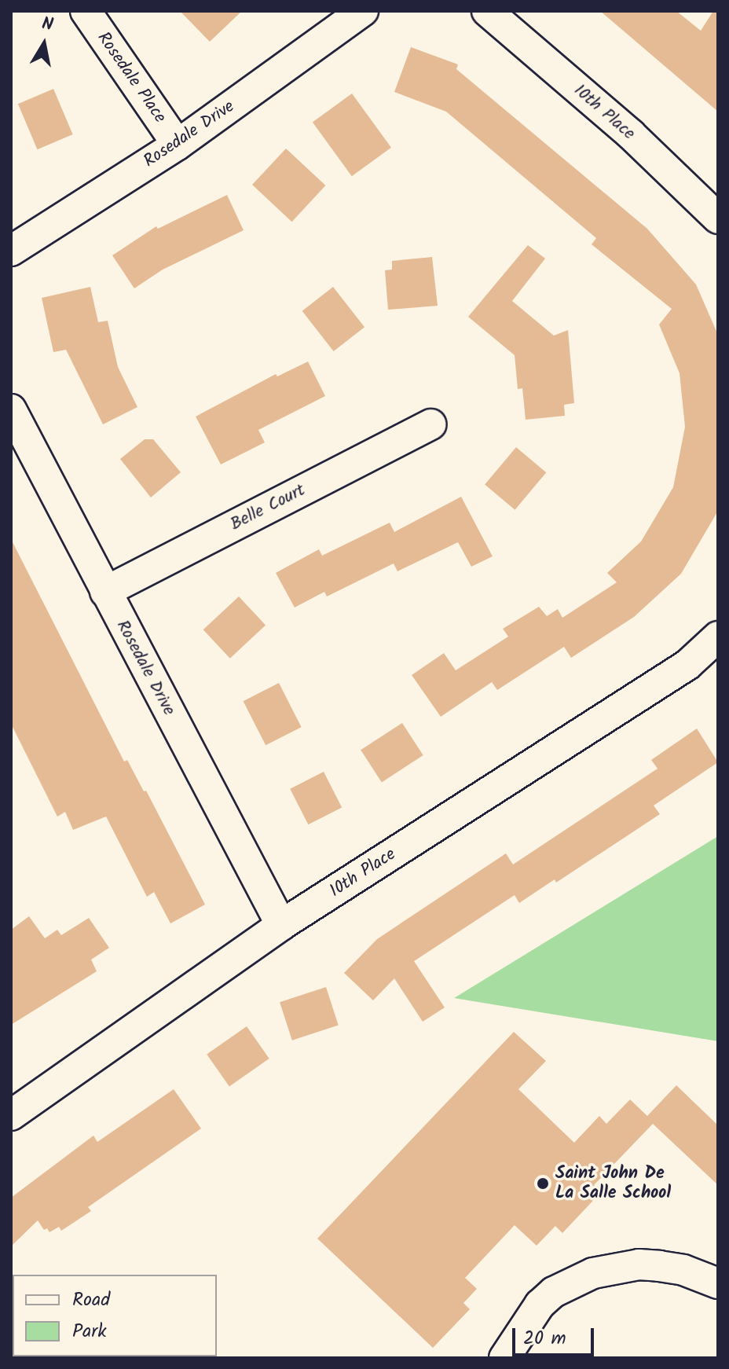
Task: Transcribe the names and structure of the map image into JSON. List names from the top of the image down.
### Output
{
  "streets": {
    "street": [
      "Rosedale Place",
      "10th Place",
      "Rosedale Drive",
      "Belle Court"
    ]
  },
  "crossings": [
    ["Rosedale Place", "Rosedale Drive"],
    ["10th Place", "Rosedale Drive"],
    ["Rosedale Drive", "Belle Court"]
  ],
  "places": ["Saint John De La Salle School"],
  "legend": ["Road", "Park"],
  "scale_bar": "20 m",
  "north": "top"
}
